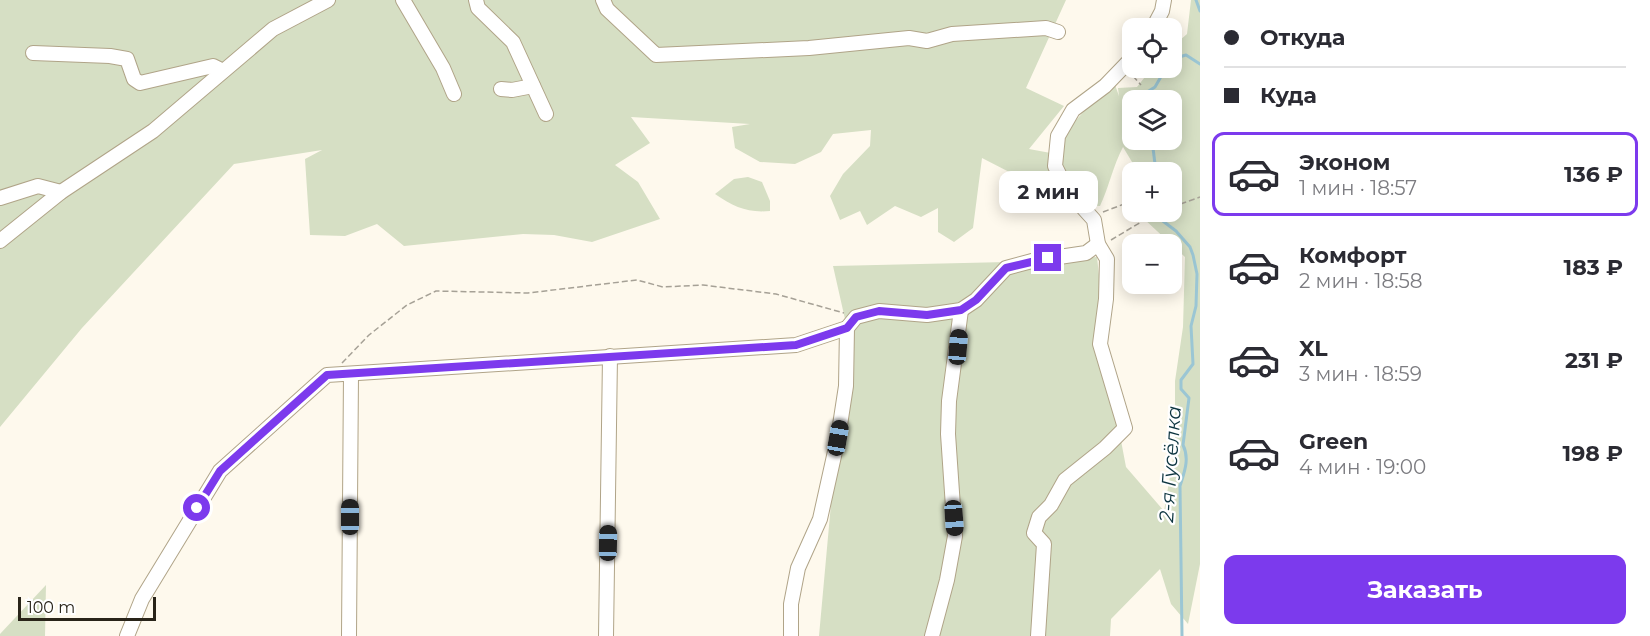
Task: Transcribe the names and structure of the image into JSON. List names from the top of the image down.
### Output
{
  "water": ["2-я Гусёлка"],
  "scale_bar": "100 m",
  "page": {
    "banner": ["Откуда", "Куда"],
    "map_buttons": ["+", "−"],
    "list": [
      {
        "name": "Эконом",
        "note": "1 мин · 18:57",
        "value": "136 ₽"
      },
      {
        "name": "Комфорт",
        "note": "2 мин · 18:58",
        "value": "183 ₽"
      },
      {
        "name": "XL",
        "note": "3 мин · 18:59",
        "value": "231 ₽"
      },
      {
        "name": "Green",
        "note": "4 мин · 19:00",
        "value": "198 ₽"
      }
    ],
    "bubble": "2 мин",
    "buttons": "Заказать",
    "scale": "100 m"
  }
}
